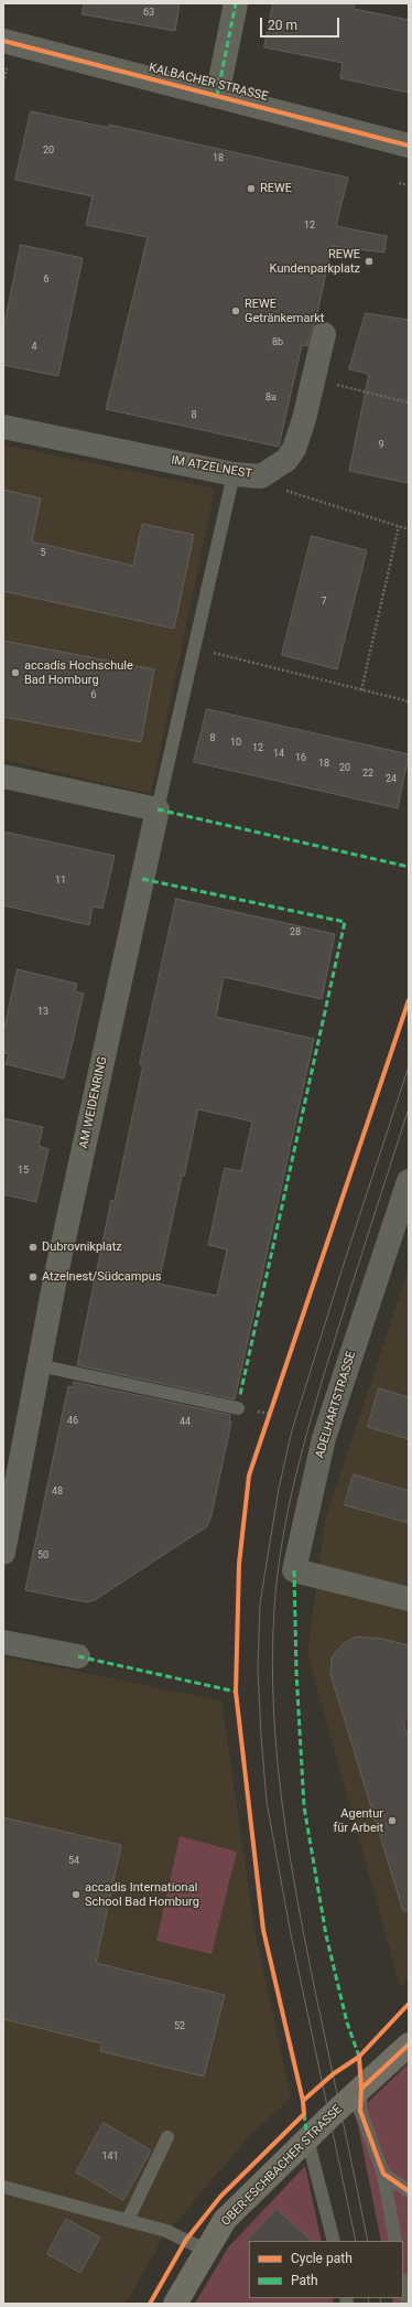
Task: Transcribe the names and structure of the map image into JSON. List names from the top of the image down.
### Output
{
  "streets": {
    "street": [
      "KALBACHER STRASSE",
      "IM ATZELNEST",
      "AM WEIDENRING",
      "ADELHARTSTRASSE",
      "OBER-ESCHBACHER STRASSE"
    ]
  },
  "places": [
    "REWE",
    "REWE Kundenparkplatz",
    "REWE Getränkemarkt",
    "accadis Hochschule Bad Homburg",
    "Dubrovnikplatz",
    "Atzelnest/Südcampus",
    "Agentur für Arbeit",
    "accadis International School Bad Homburg"
  ],
  "house_numbers": [
    "63",
    "20",
    "18",
    "12",
    "6",
    "8b",
    "4",
    "8a",
    "8",
    "9",
    "5",
    "7",
    "6",
    "8",
    "10",
    "12",
    "14",
    "16",
    "18",
    "20",
    "22",
    "24",
    "11",
    "28",
    "13",
    "15",
    "46",
    "44",
    "48",
    "50",
    "54",
    "52",
    "141"
  ],
  "legend": ["Cycle path", "Path"],
  "scale_bar": "20 m"
}
